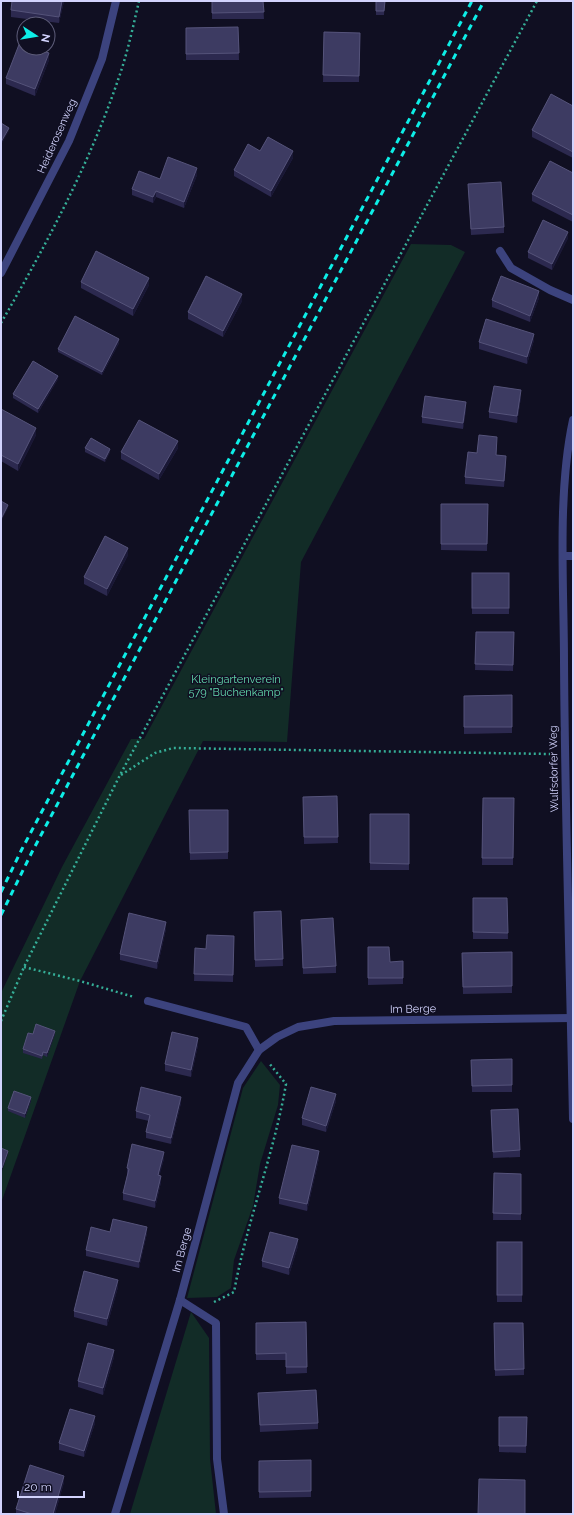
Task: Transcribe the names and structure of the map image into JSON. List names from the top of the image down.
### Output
{
  "streets": {
    "street": ["Heiderosenweg", "Wulfsdorfer Weg", "Im Berge"]
  },
  "crossings": [
    ["Wulfsdorfer Weg", "Im Berge"]
  ],
  "parks": ["Kleingartenverein 579 \"Buchenkamp\""],
  "scale_bar": "20 m",
  "north": "right"
}
